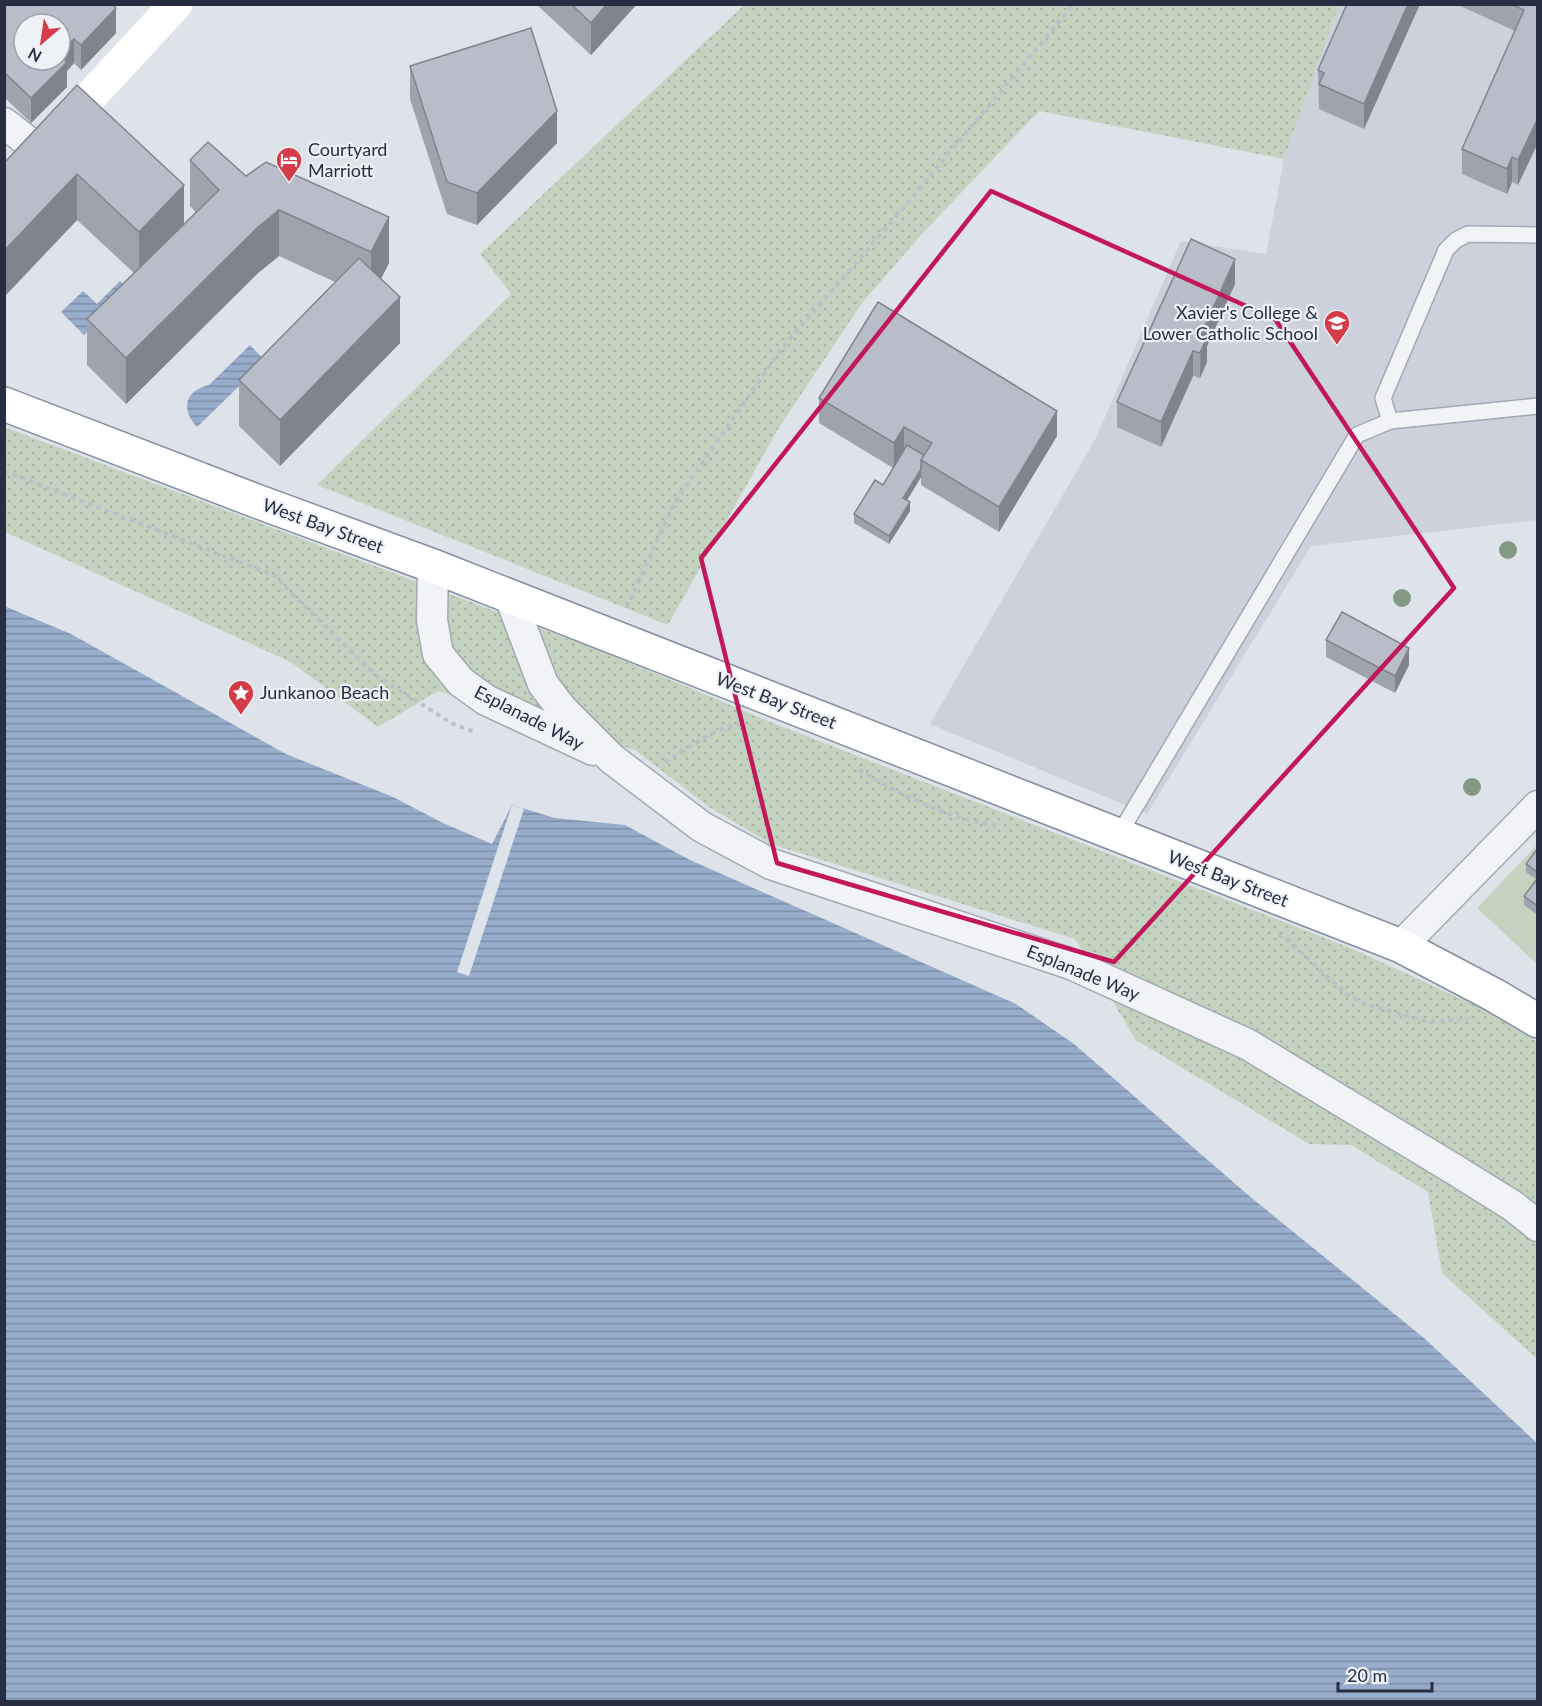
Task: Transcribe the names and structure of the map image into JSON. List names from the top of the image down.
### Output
{
  "streets": {
    "main road": ["West Bay Street"],
    "street": ["Esplanade Way"]
  },
  "crossings": [
    ["West Bay Street", "Esplanade Way"]
  ],
  "places": {
    "hotel": ["Courtyard Marriott"],
    "school or university": ["Xavier's College & Lower Catholic School"],
    "place": ["Junkanoo Beach"]
  },
  "scale_bar": "20 m",
  "north": "bottom left"
}
